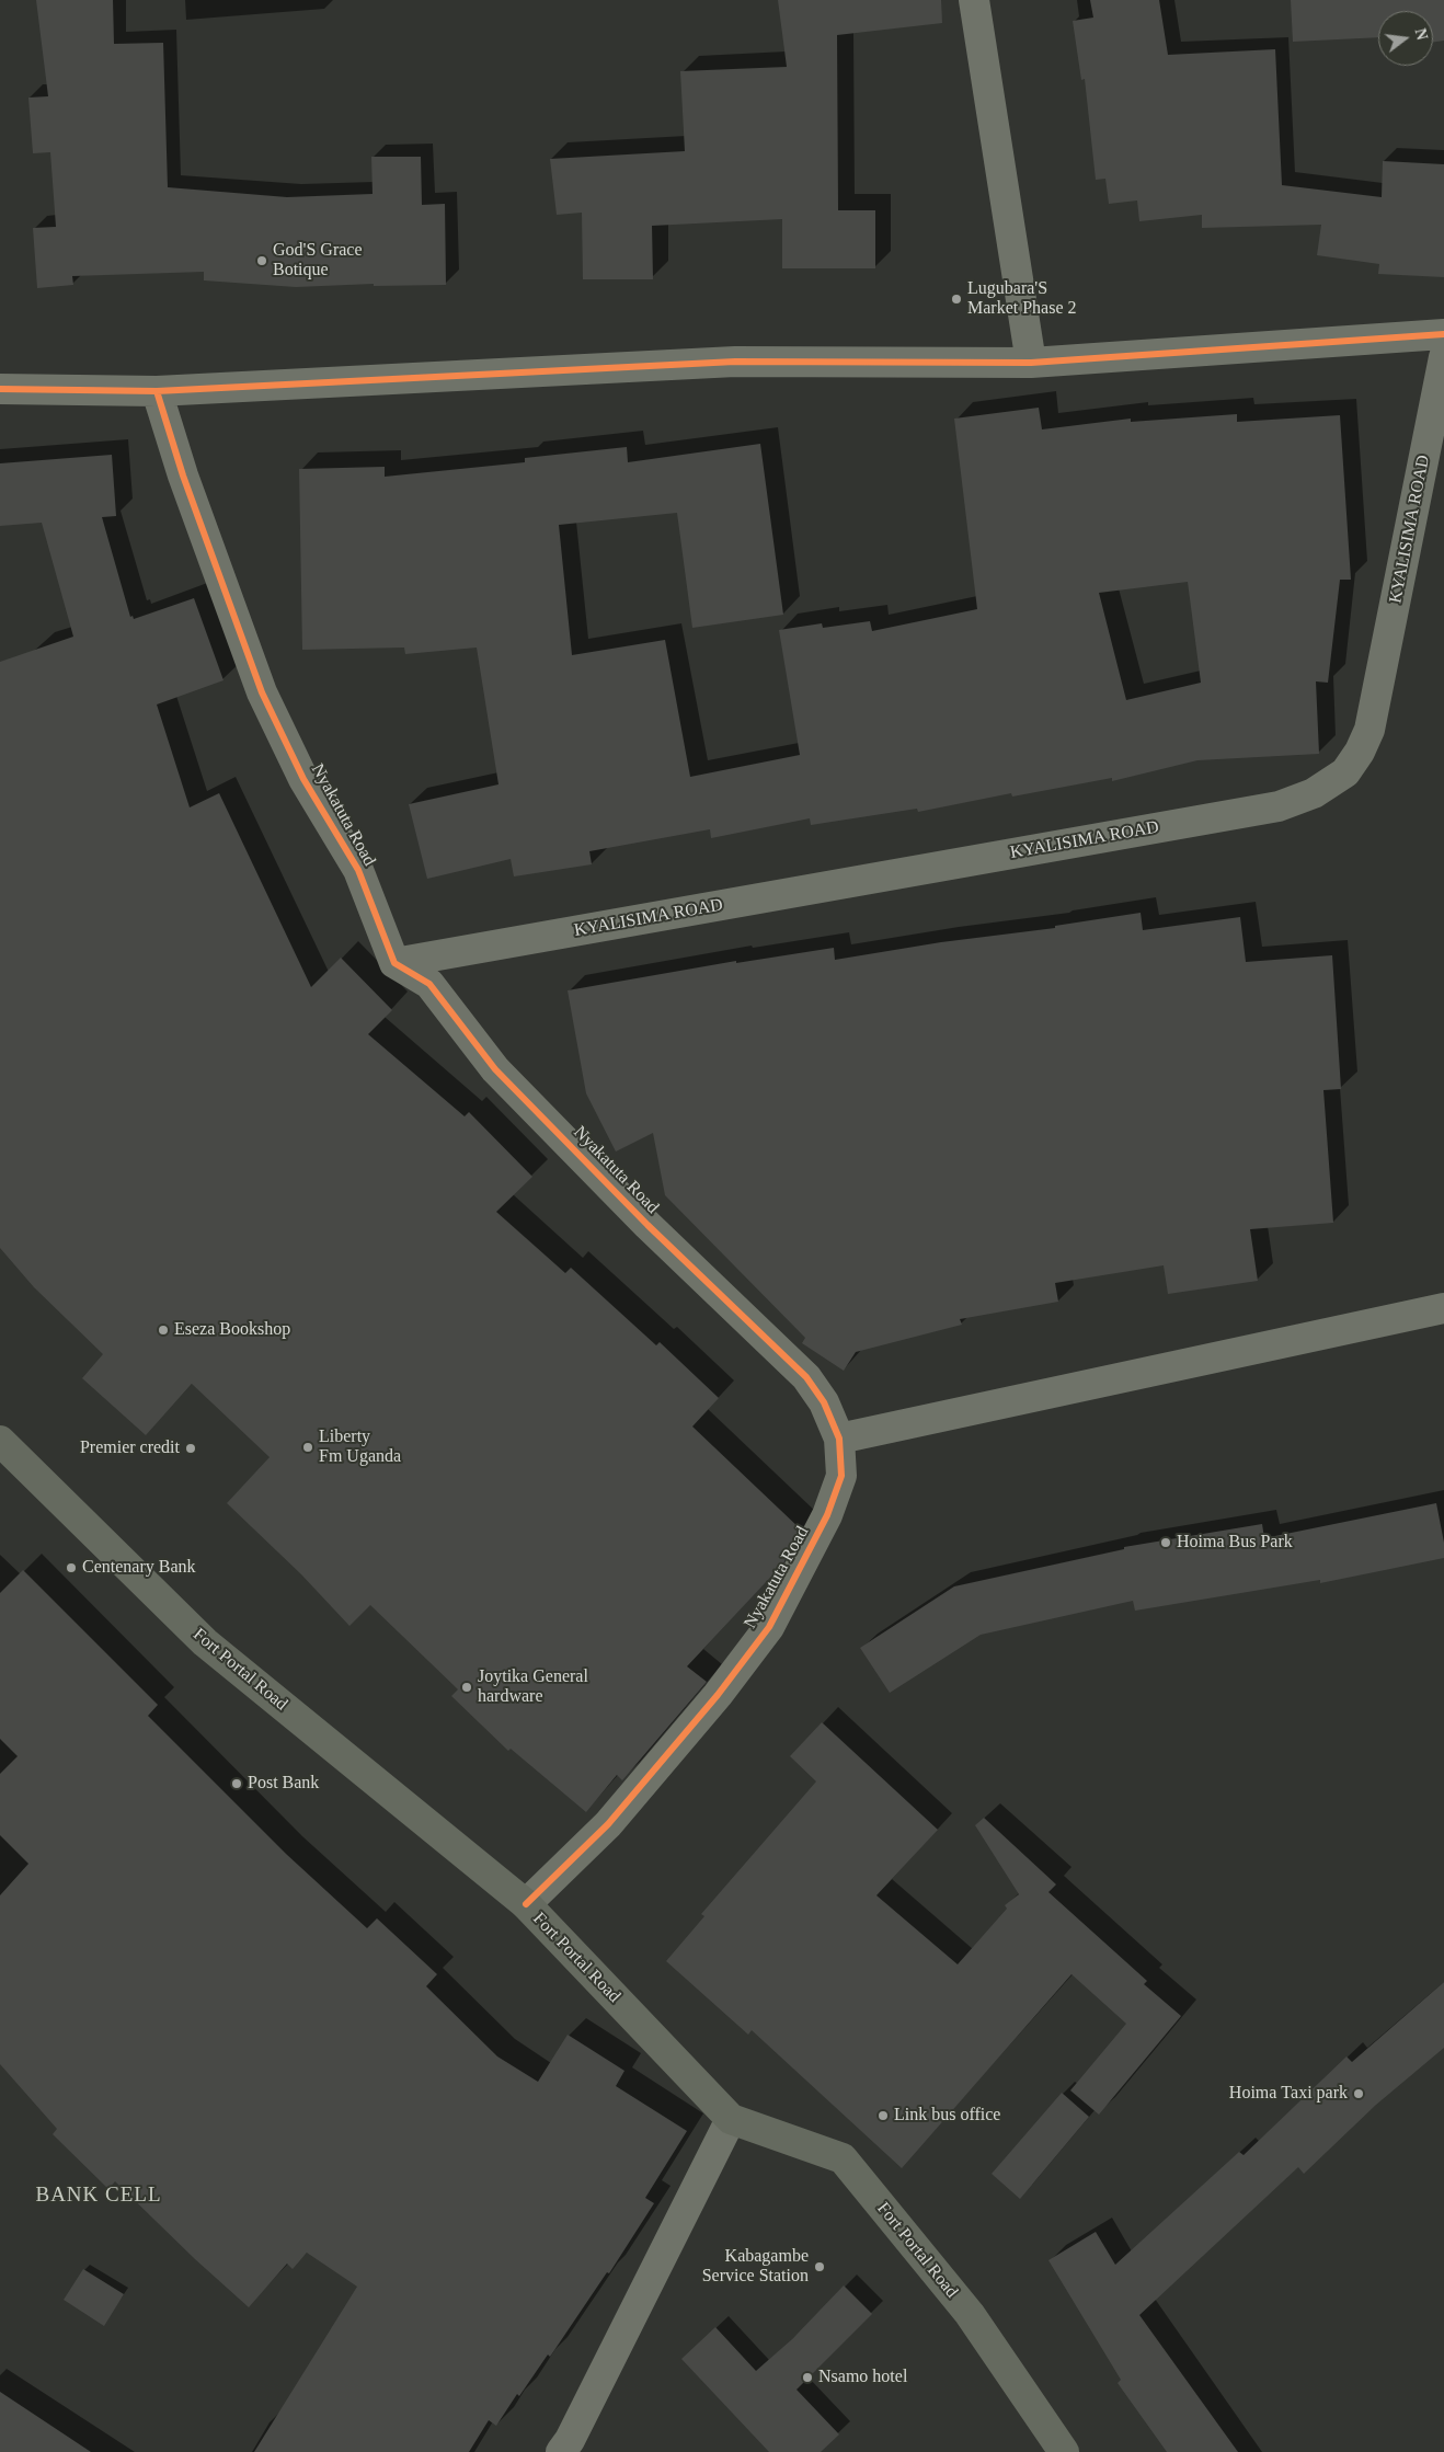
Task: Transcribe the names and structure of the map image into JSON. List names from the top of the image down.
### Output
{
  "streets": {
    "main road": ["Fort Portal Road"],
    "street": ["KYALISIMA ROAD", "Nyakatuta Road"]
  },
  "crossings": [
    ["KYALISIMA ROAD", "Nyakatuta Road"],
    ["Nyakatuta Road", "Fort Portal Road"]
  ],
  "districts": ["BANK CELL"],
  "places": [
    "God'S Grace Botique",
    "Lugubara'S Market Phase 2",
    "Eseza Bookshop",
    "Liberty Fm Uganda",
    "Premier credit",
    "Hoima Bus Park",
    "Centenary Bank",
    "Joytika General hardware",
    "Post Bank",
    "Hoima Taxi park",
    "Link bus office",
    "Kabagambe Service Station",
    "Nsamo hotel"
  ],
  "north": "right"
}
